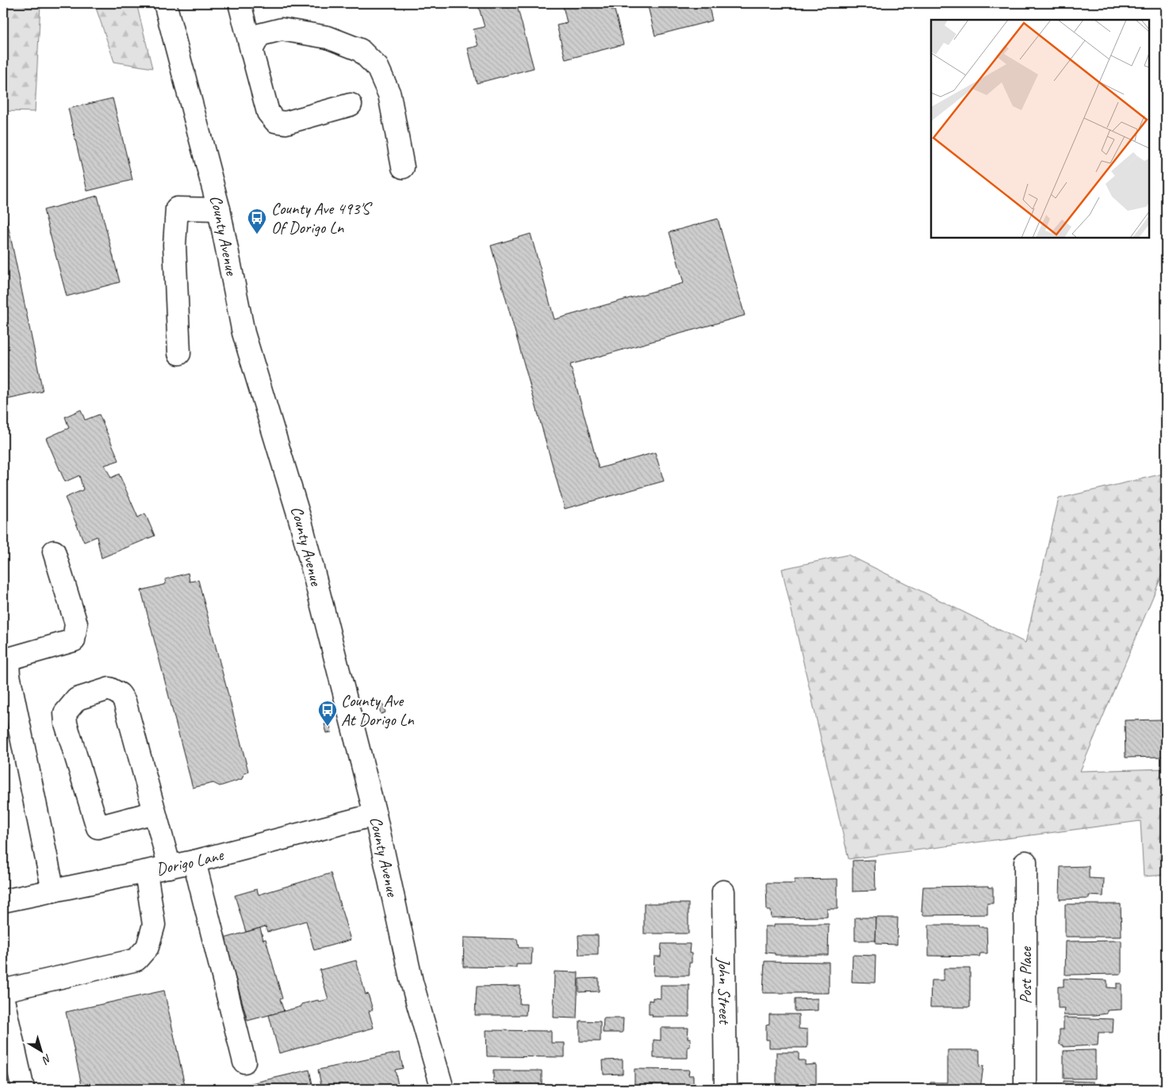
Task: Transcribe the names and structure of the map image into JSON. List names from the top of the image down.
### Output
{
  "streets": {
    "main road": [
      "County Avenue",
      "Dorigo Lane",
      "Post Place",
      "John Street"
    ]
  },
  "crossings": [
    ["County Avenue", "Dorigo Lane"]
  ],
  "places": {
    "bus stop": ["County Ave 493'S Of Dorigo Ln", "County Ave At Dorigo Ln"]
  },
  "north": "bottom right"
}
